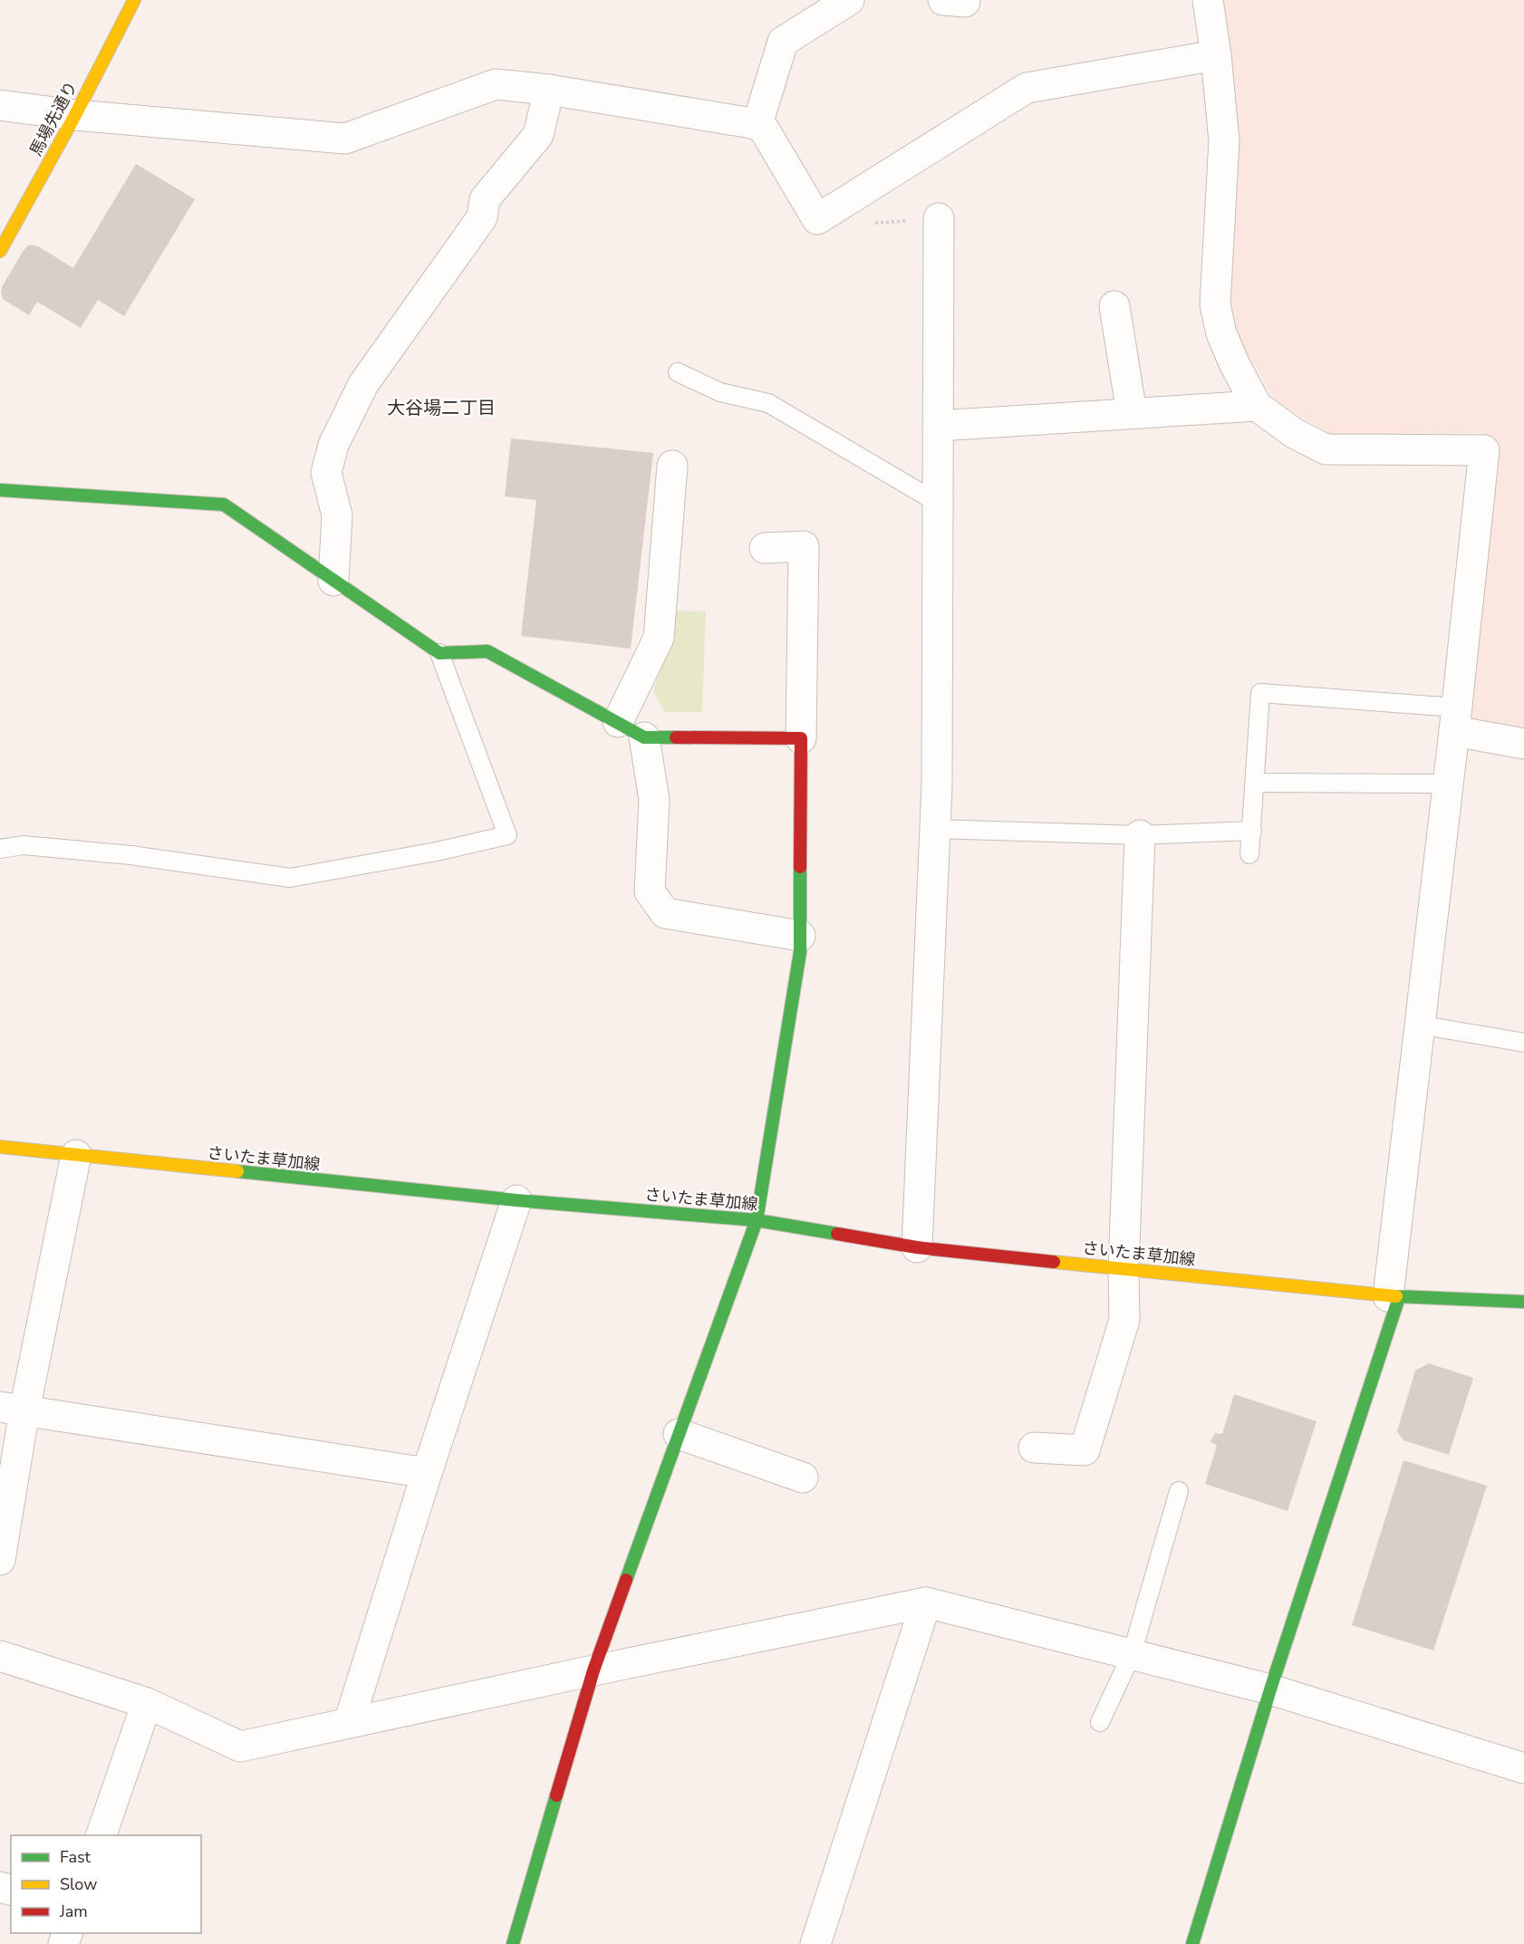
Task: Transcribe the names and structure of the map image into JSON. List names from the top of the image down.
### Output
{
  "streets": {
    "street": ["馬場先通り", "さいたま草加線"]
  },
  "districts": ["大谷場二丁目"],
  "legend": ["Fast", "Slow", "Jam"]
}
